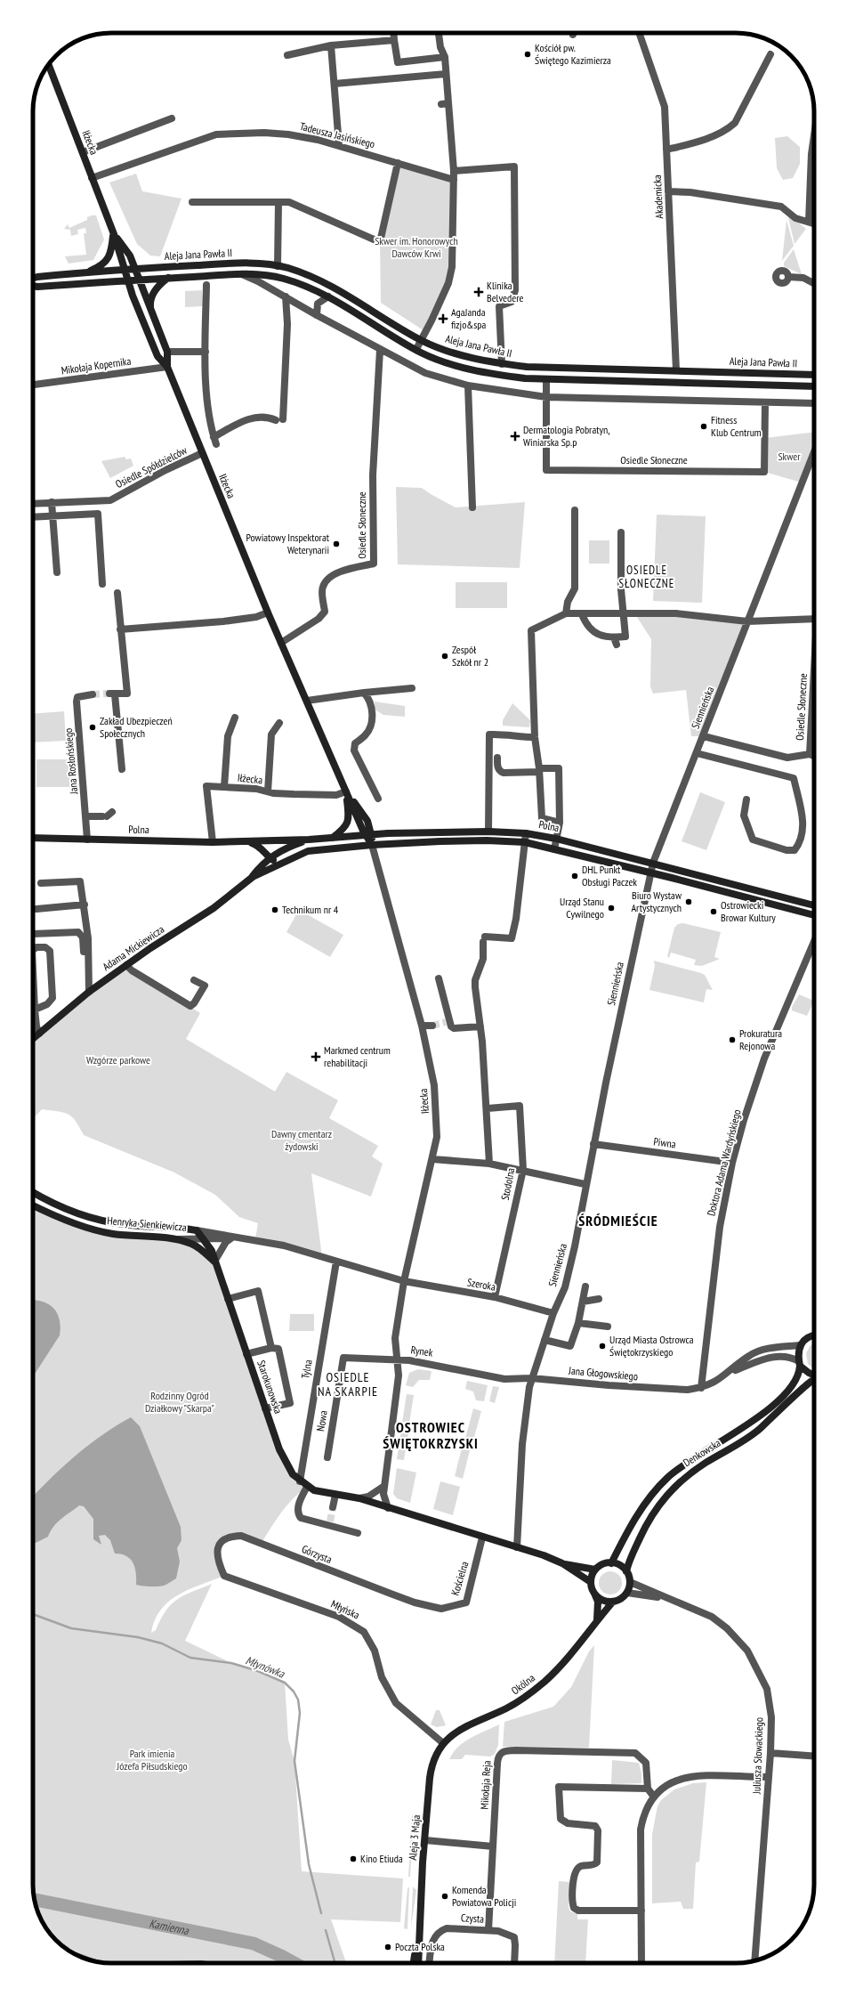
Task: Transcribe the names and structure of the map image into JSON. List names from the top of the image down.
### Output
{
  "streets": {
    "street": [
      "Tadeusza Jasińskiego",
      "Iłżecka",
      "Akademicka",
      "Aleja Jana Pawła II",
      "Mikołaja Kopernika",
      "Osiedle Słoneczne",
      "Osiedle Spółdzielców",
      "Siennieńska",
      "Jana Rosłońskiego",
      "Polna",
      "Adama Mickiewicza",
      "Piwna",
      "Doktora Adama Wardyńskiego",
      "Stodolna",
      "Henryka Sienkiewicza",
      "Szeroka",
      "Rynek",
      "Tylna",
      "Jana Głogowskiego",
      "Starokunowska",
      "Nowa",
      "Denkowska",
      "Górzysta",
      "Kościelna",
      "Młyńska",
      "Okólna",
      "Juliusza Słowackiego",
      "Mikołaja Reja",
      "Aleja 3 Maja",
      "Czysta"
    ]
  },
  "crossings": [
    ["Tadeusza Jasińskiego", "Iłżecka"],
    ["Iłżecka", "Aleja Jana Pawła II"],
    ["Iłżecka", "Mikołaja Kopernika"],
    ["Iłżecka", "Osiedle Słoneczne"],
    ["Iłżecka", "Osiedle Spółdzielców"],
    ["Iłżecka", "Polna"],
    ["Iłżecka", "Adama Mickiewicza"],
    ["Iłżecka", "Henryka Sienkiewicza"],
    ["Iłżecka", "Szeroka"],
    ["Iłżecka", "Rynek"],
    ["Iłżecka", "Nowa"],
    ["Akademicka", "Aleja Jana Pawła II"],
    ["Aleja Jana Pawła II", "Osiedle Słoneczne"],
    ["Osiedle Słoneczne", "Siennieńska"],
    ["Siennieńska", "Polna"],
    ["Siennieńska", "Piwna"],
    ["Siennieńska", "Szeroka"],
    ["Siennieńska", "Jana Głogowskiego"],
    ["Jana Rosłońskiego", "Polna"],
    ["Polna", "Adama Mickiewicza"],
    ["Polna", "Stodolna"],
    ["Piwna", "Doktora Adama Wardyńskiego"],
    ["Doktora Adama Wardyńskiego", "Jana Głogowskiego"],
    ["Stodolna", "Szeroka"],
    ["Henryka Sienkiewicza", "Szeroka"],
    ["Henryka Sienkiewicza", "Tylna"],
    ["Henryka Sienkiewicza", "Starokunowska"],
    ["Rynek", "Jana Głogowskiego"],
    ["Rynek", "Starokunowska"],
    ["Rynek", "Nowa"],
    ["Tylna", "Starokunowska"],
    ["Denkowska", "Okólna"],
    ["Denkowska", "Juliusza Słowackiego"],
    ["Górzysta", "Kościelna"],
    ["Górzysta", "Młyńska"],
    ["Młyńska", "Okólna"],
    ["Młyńska", "Aleja 3 Maja"],
    ["Okólna", "Juliusza Słowackiego"],
    ["Okólna", "Aleja 3 Maja"],
    ["Mikołaja Reja", "Czysta"]
  ],
  "districts": [
    "OSIEDLE SŁONECZNE",
    "ŚRÓDMIEŚCIE",
    "OSIEDLE NA SKARPIE",
    "OSTROWIEC ŚWIĘTOKRZYSKI"
  ],
  "water": ["Młynówka", "Kamienna"],
  "parks": [
    "Skwer im. Honorowych Dawców Krwi",
    "Skwer",
    "Wzgórze parkowe",
    "Dawny cmentarz żydowski",
    "Rodzinny Ogród Działkowy \"Skarpa\"",
    "Park imienia Józefa Piłsudskiego"
  ],
  "places": {
    "other": [
      "Kościół pw. Świętego Kazimierza",
      "Fitness Klub Centrum",
      "Powiatowy Inspektorat Weterynarii",
      "Zespół Szkół nr 2",
      "Zakład Ubezpieczeń Społecznych",
      "DHL Punkt Obsługi Paczek",
      "Biuro Wystaw Artystycznych",
      "Urząd Stanu Cywilnego",
      "Technikum nr 4",
      "Ostrowiecki Browar Kultury",
      "Prokuratura Rejonowa",
      "Urząd Miasta Ostrowca Świętokrzyskiego",
      "Kino Etiuda",
      "Komenda Powiatowa Policji",
      "Poczta Polska"
    ],
    "health": [
      "Klinika Belvedere",
      "AgaJanda fizjo&spa",
      "Dermatologia Pobratyn, Winiarska Sp.p",
      "Markmed centrum rehabilitacji"
    ]
  }
}
